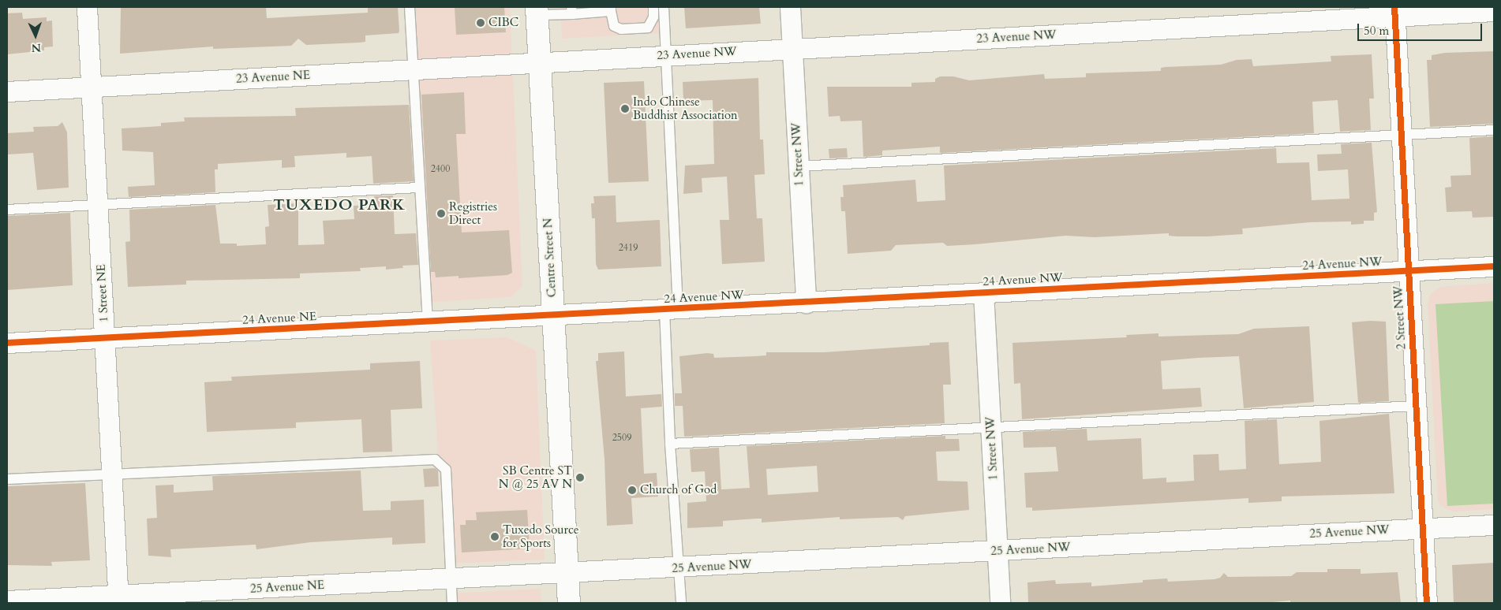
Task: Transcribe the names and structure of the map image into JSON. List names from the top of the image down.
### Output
{
  "streets": {
    "main road": ["Centre Street N"],
    "street": [
      "23 Avenue NW",
      "23 Avenue NE",
      "1 Street NW",
      "24 Avenue NW",
      "1 Street NE",
      "2 Street NW",
      "24 Avenue NE",
      "25 Avenue NW",
      "25 Avenue NE"
    ]
  },
  "crossings": [
    ["23 Avenue NW", "23 Avenue NE"],
    ["23 Avenue NW", "1 Street NW"],
    ["23 Avenue NW", "Centre Street N"],
    ["23 Avenue NW", "2 Street NW"],
    ["23 Avenue NE", "Centre Street N"],
    ["23 Avenue NE", "1 Street NE"],
    ["1 Street NW", "24 Avenue NW"],
    ["1 Street NW", "25 Avenue NW"],
    ["Centre Street N", "24 Avenue NW"],
    ["Centre Street N", "24 Avenue NE"],
    ["Centre Street N", "25 Avenue NW"],
    ["Centre Street N", "25 Avenue NE"],
    ["24 Avenue NW", "2 Street NW"],
    ["24 Avenue NW", "24 Avenue NE"],
    ["1 Street NE", "24 Avenue NE"],
    ["1 Street NE", "25 Avenue NE"],
    ["2 Street NW", "25 Avenue NW"],
    ["25 Avenue NW", "25 Avenue NE"]
  ],
  "districts": ["TUXEDO PARK"],
  "places": [
    "CIBC",
    "Indo Chinese Buddhist Association",
    "Registries Direct",
    "SB Centre ST N @ 25 AV N",
    "Church of God",
    "Tuxedo Source for Sports"
  ],
  "house_numbers": ["2400", "2419", "2509"],
  "scale_bar": "50 m",
  "north": "bottom"
}
